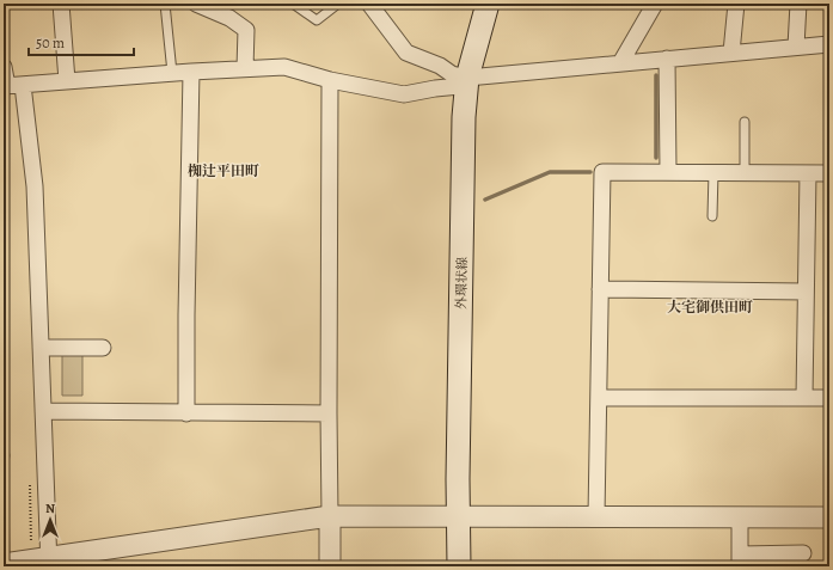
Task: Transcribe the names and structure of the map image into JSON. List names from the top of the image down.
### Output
{
  "streets": {
    "main road": ["外環状線"]
  },
  "districts": ["椥辻平田町", "大宅御供田町"],
  "scale_bar": "50 m",
  "north": "top"
}
